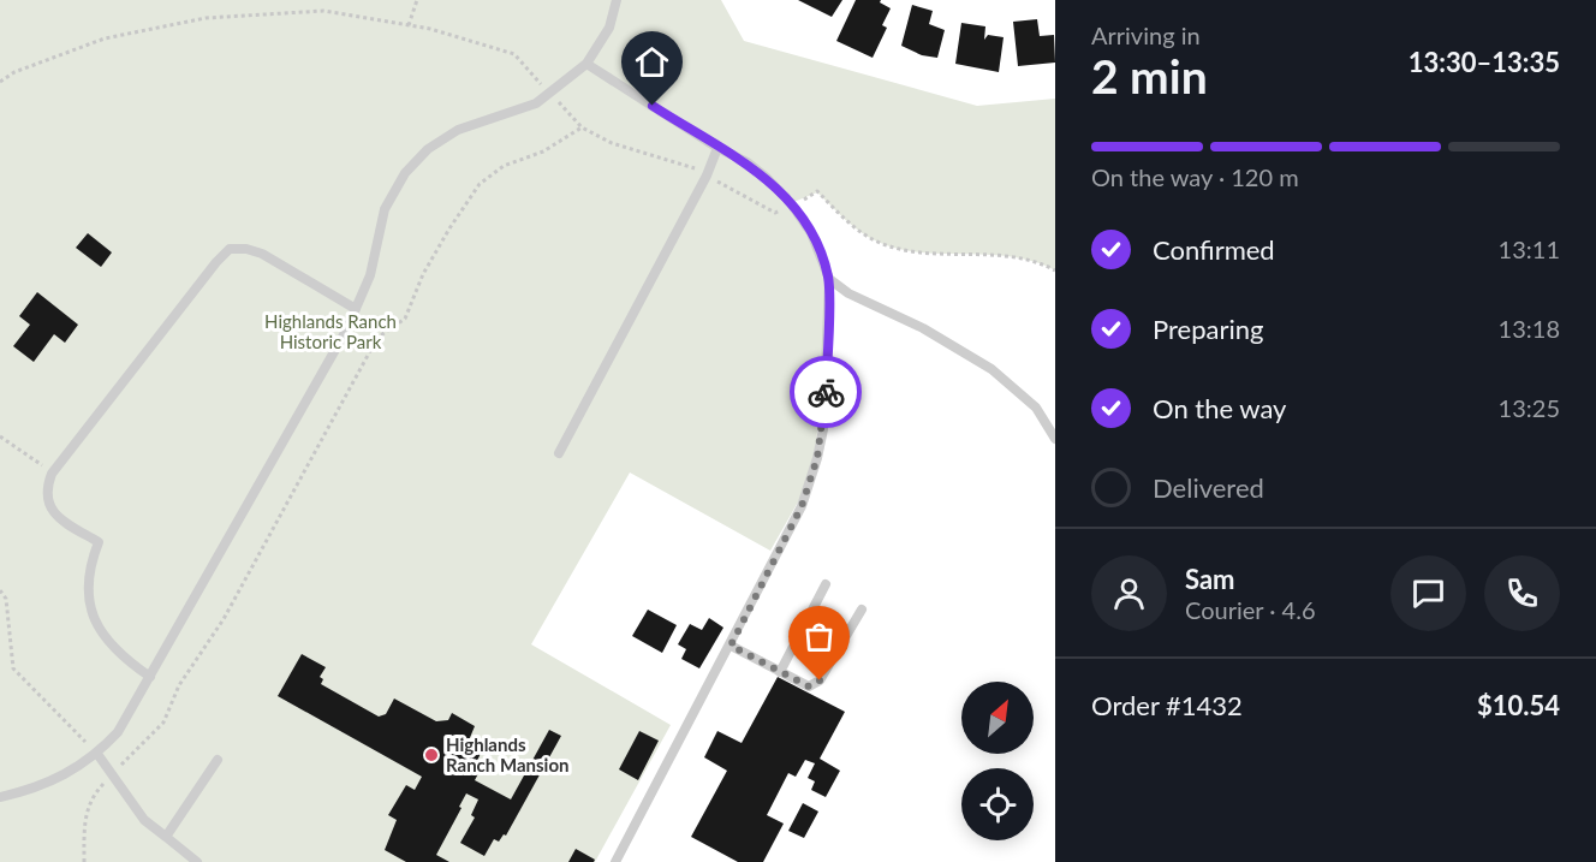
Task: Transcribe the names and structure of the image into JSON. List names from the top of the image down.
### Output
{
  "parks": ["Highlands Ranch Historic Park"],
  "places": ["Highlands Ranch Mansion"],
  "north": "top right",
  "page": {
    "heading": ["2 min", "Arriving in", "13:30–13:35"],
    "panel": [
      "Sam",
      "Courier · 4.6",
      "Order #1432",
      "$10.54"
    ],
    "bar": "On the way · 120 m",
    "list": [
      ["Confirmed", "13:11"],
      ["Preparing", "13:18"],
      ["On the way", "13:25"],
      "Delivered"
    ]
  }
}
